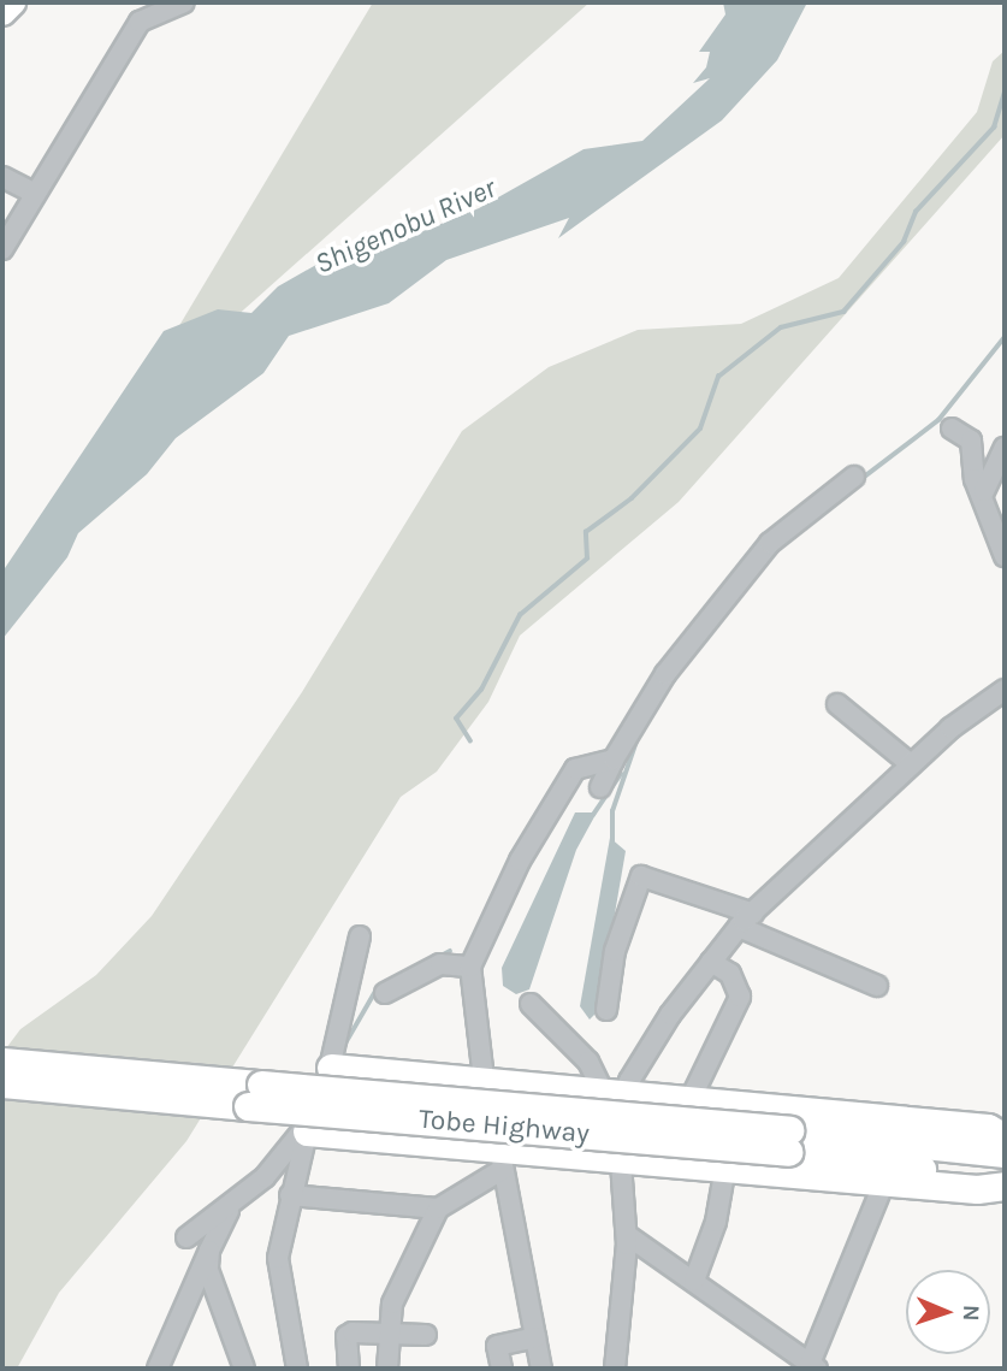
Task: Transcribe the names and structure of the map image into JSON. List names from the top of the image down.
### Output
{
  "streets": {
    "highway": ["Tobe Highway"]
  },
  "water": ["Shigenobu River"],
  "north": "right"
}
